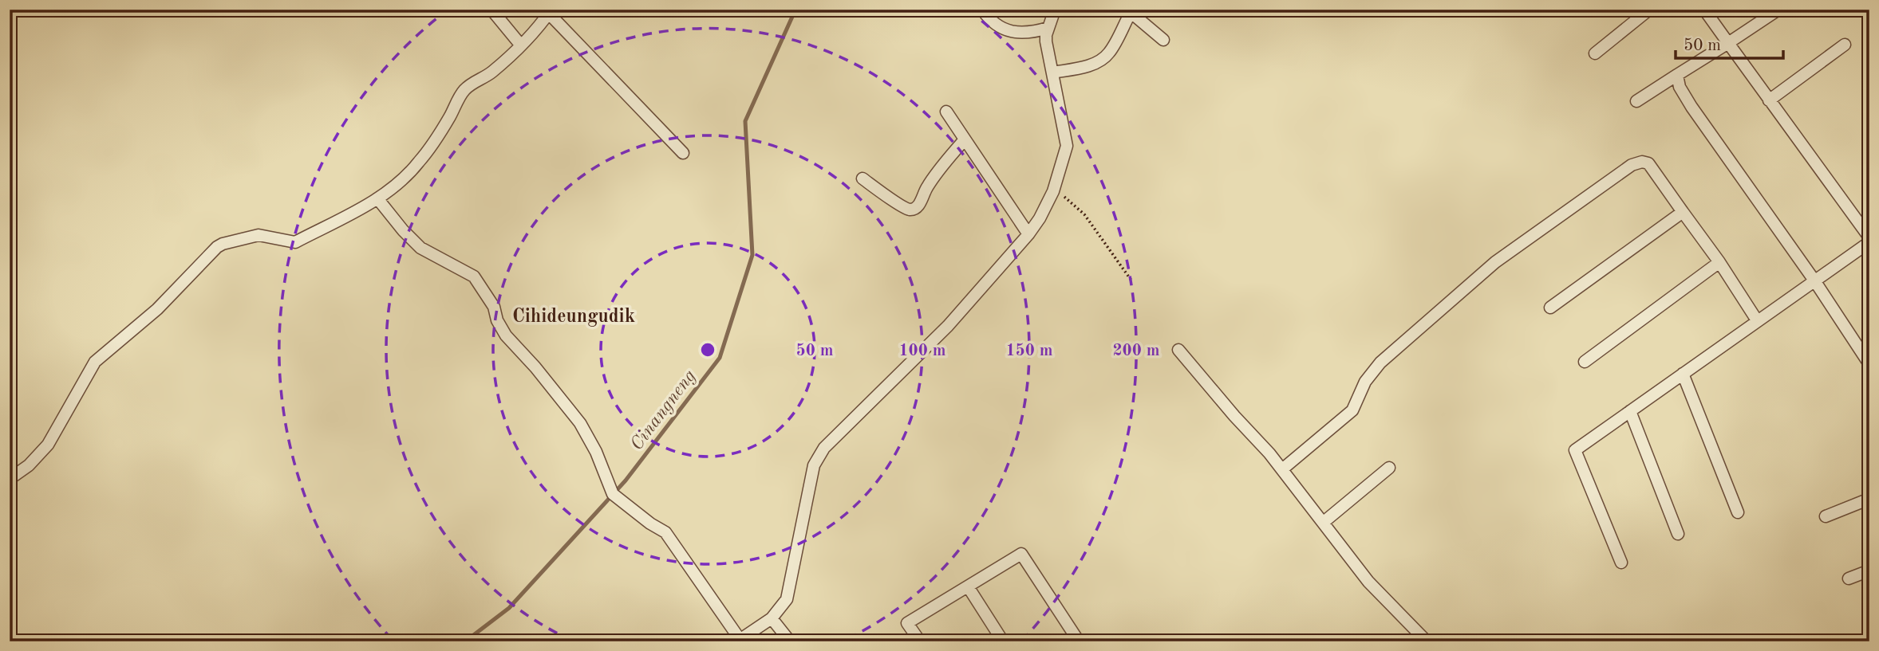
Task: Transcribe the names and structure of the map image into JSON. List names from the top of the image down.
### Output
{
  "districts": ["Cihideungudik"],
  "water": ["Cinangneng"],
  "scale_bar": "50 m",
  "rings": [
    "50 m",
    "100 m",
    "150 m",
    "200 m"
  ]
}
